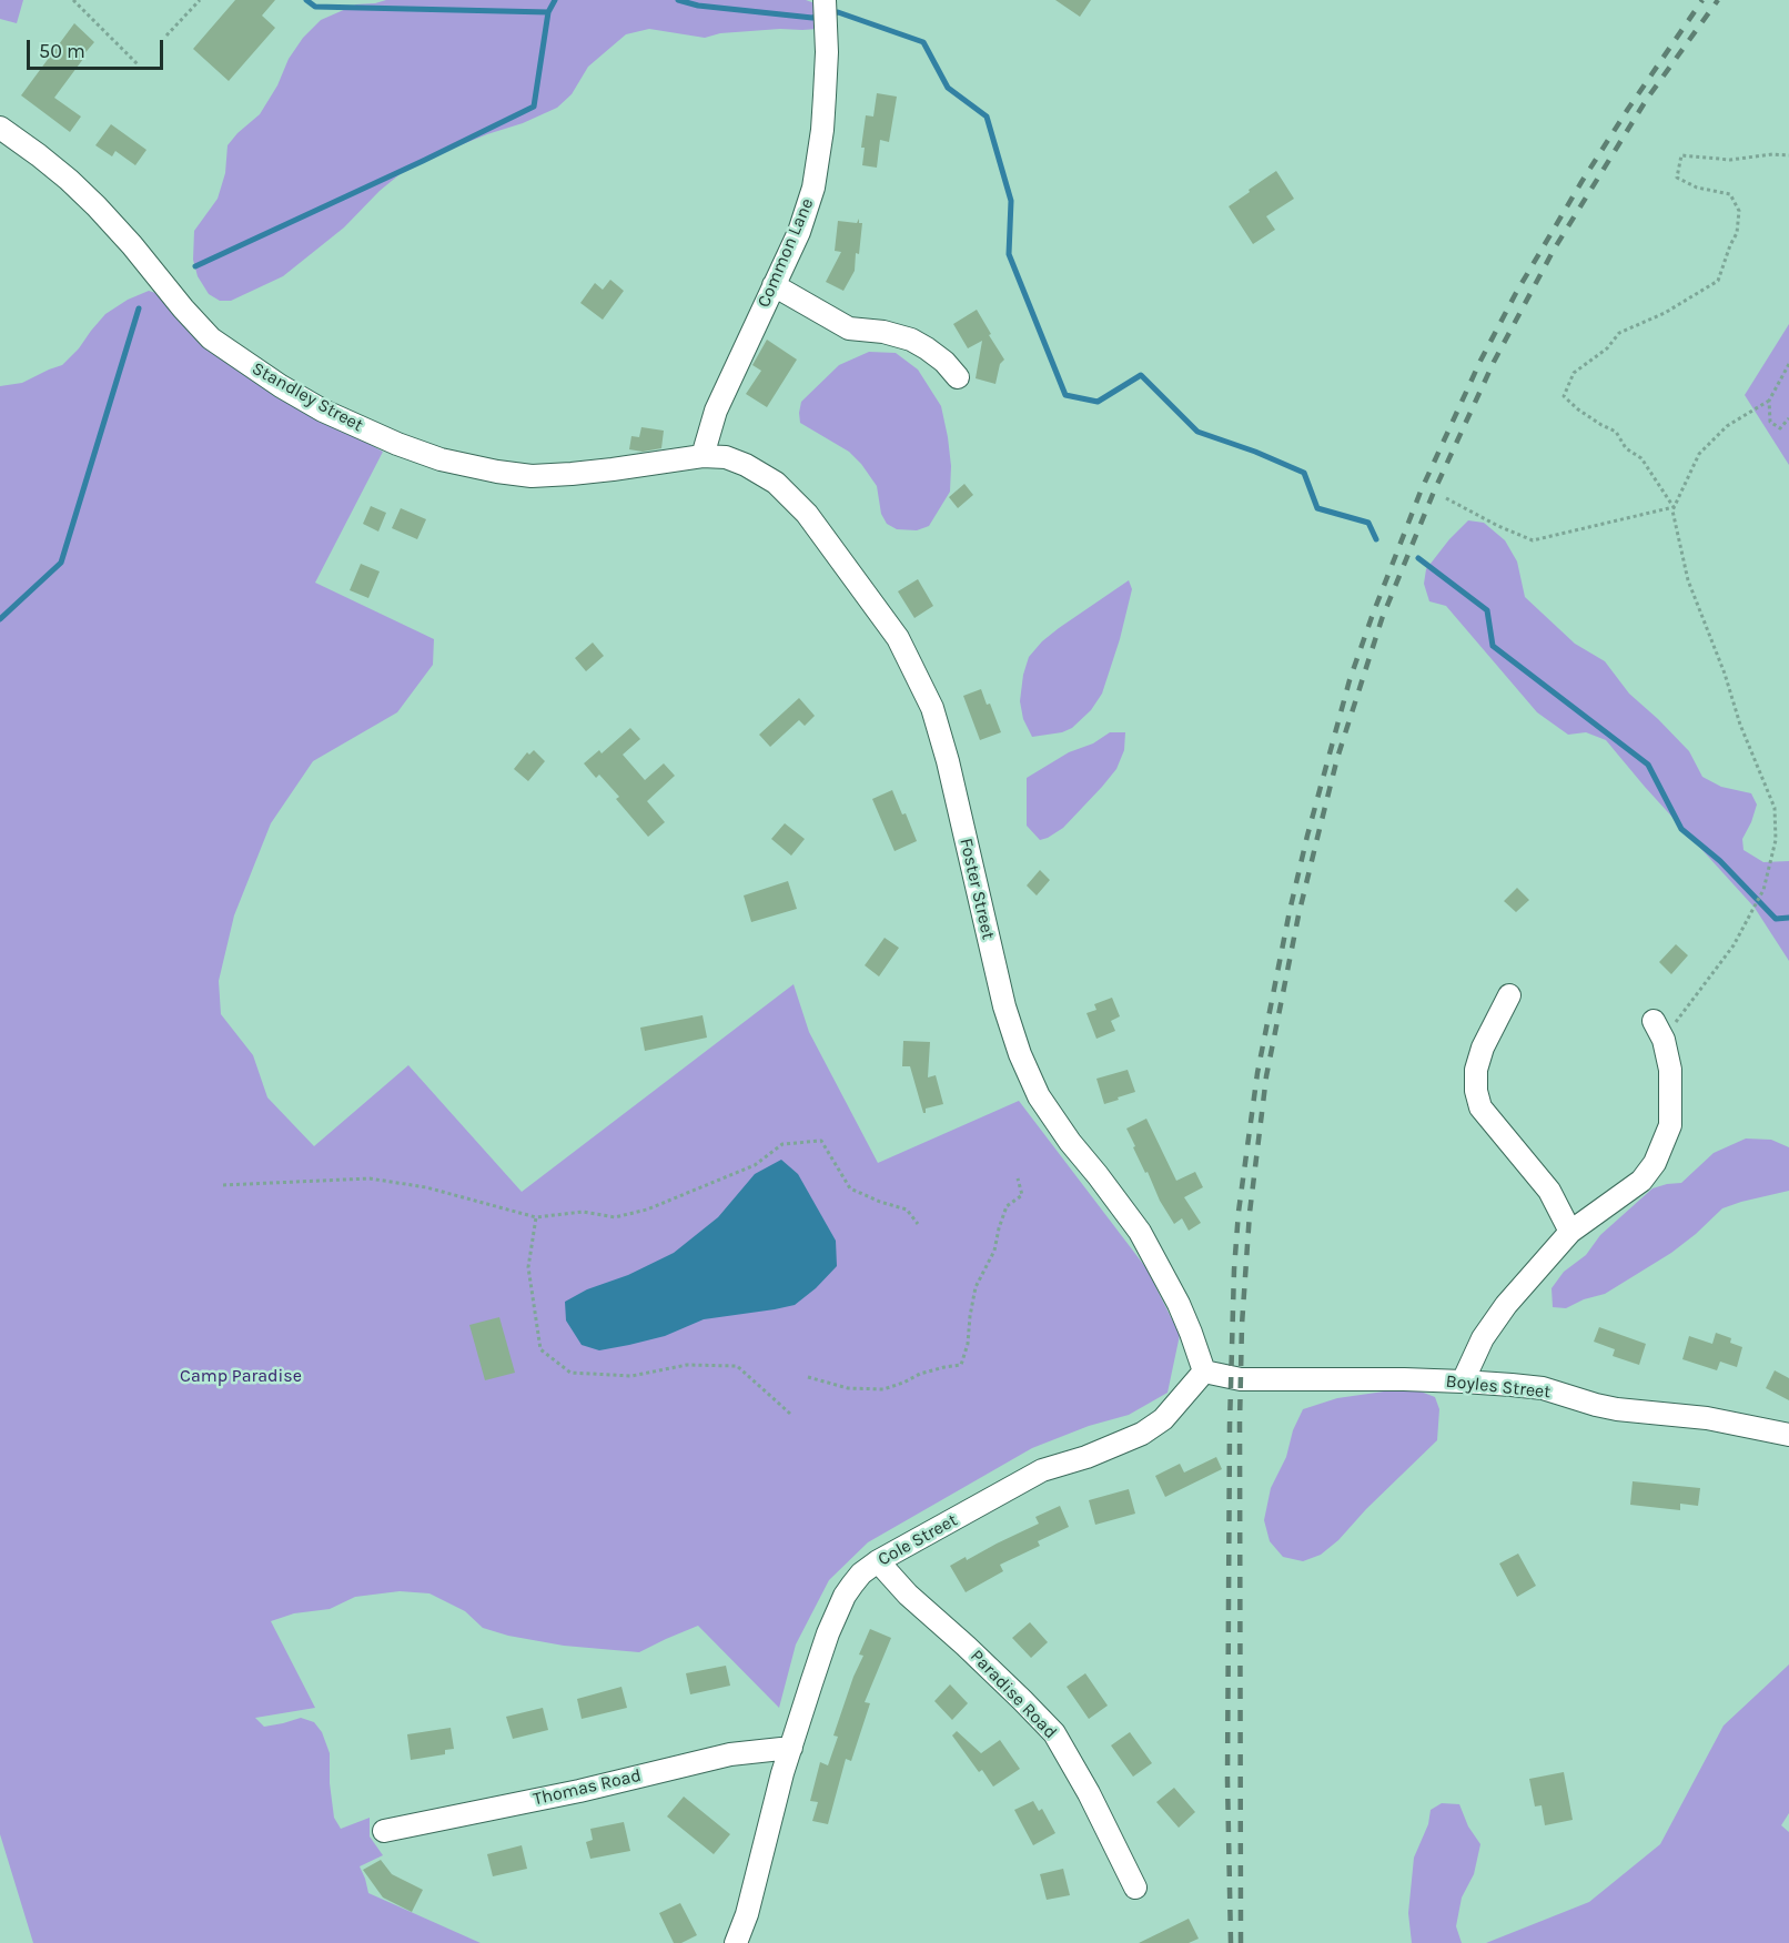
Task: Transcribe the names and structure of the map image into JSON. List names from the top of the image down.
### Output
{
  "streets": {
    "street": [
      "Common Lane",
      "Standley Street",
      "Foster Street",
      "Boyles Street",
      "Cole Street",
      "Paradise Road",
      "Thomas Road"
    ]
  },
  "crossings": [
    ["Common Lane", "Standley Street"],
    ["Common Lane", "Foster Street"],
    ["Standley Street", "Foster Street"],
    ["Foster Street", "Boyles Street"],
    ["Foster Street", "Cole Street"],
    ["Boyles Street", "Cole Street"],
    ["Cole Street", "Paradise Road"],
    ["Cole Street", "Thomas Road"]
  ],
  "parks": ["Camp Paradise"],
  "scale_bar": "50 m"
}
